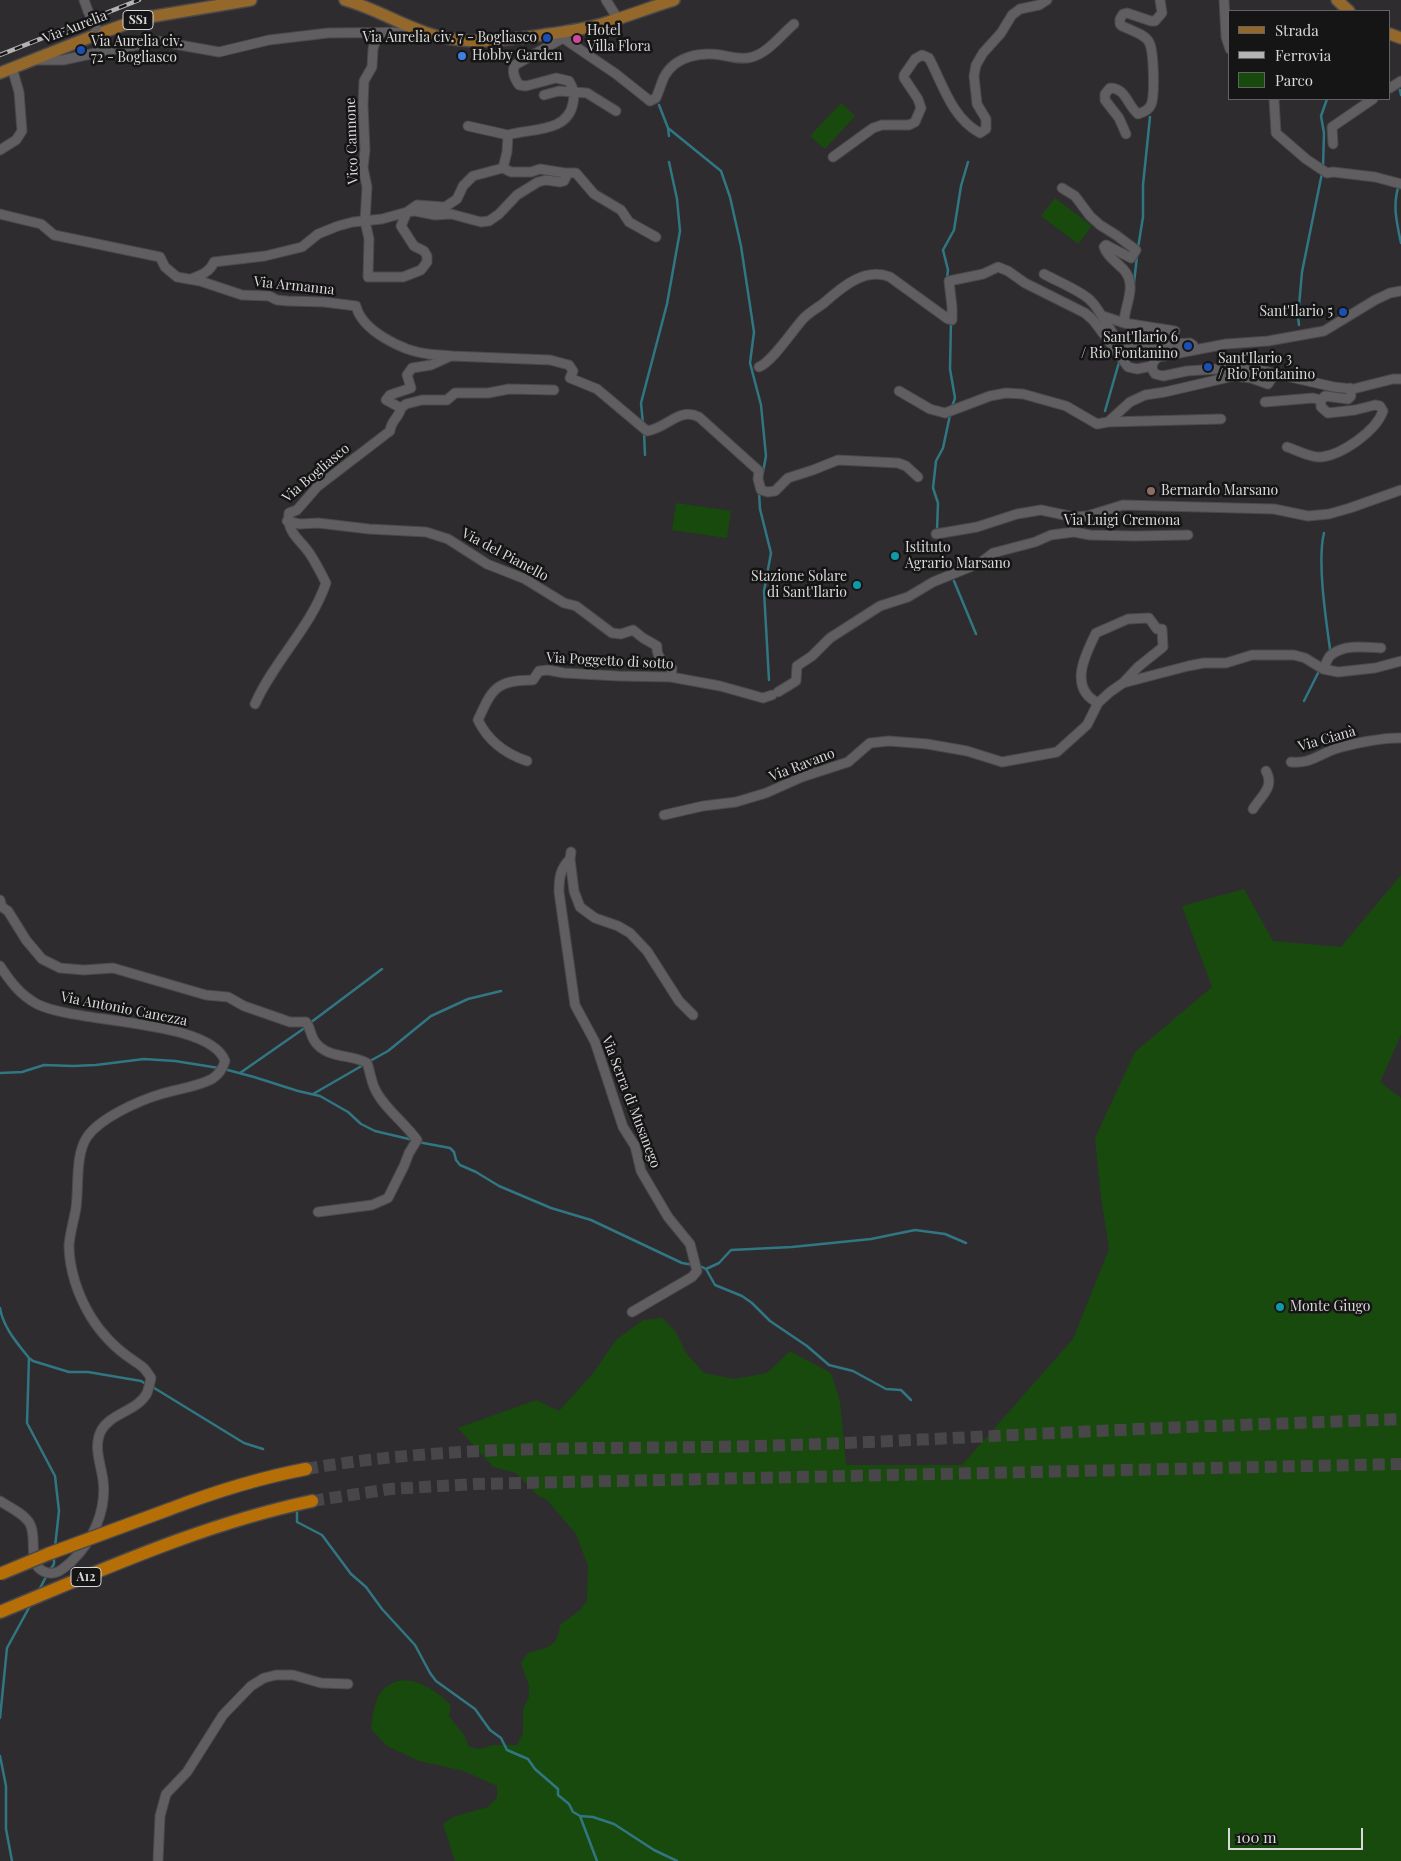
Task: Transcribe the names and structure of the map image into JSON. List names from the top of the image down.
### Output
{
  "streets": {
    "highway": ["A12"],
    "main road": ["SS1", "Via Aurelia"],
    "street": [
      "Vico Cannone",
      "Via Armanna",
      "Via Bogliasco",
      "Via Luigi Cremona",
      "Via del Pianello",
      "Via Poggetto di sotto",
      "Via Cianà",
      "Via Ravano",
      "Via Antonio Canezza",
      "Via Serra di Musanego"
    ]
  },
  "crossings": [
    ["Via Bogliasco", "Via del Pianello"],
    ["Via Luigi Cremona", "Via Poggetto di sotto"],
    ["Via del Pianello", "Via Poggetto di sotto"]
  ],
  "places": [
    "Via Aurelia civ. 7 - Bogliasco",
    "Hotel Villa Flora",
    "Via Aurelia civ. 72 - Bogliasco",
    "Hobby Garden",
    "Sant'Ilario 5",
    "Sant'Ilario 6 / Rio Fontanino",
    "Sant'Ilario 3 / Rio Fontanino",
    "Bernardo Marsano",
    "Istituto Agrario Marsano",
    "Stazione Solare di Sant'Ilario",
    "Monte Giugo"
  ],
  "legend": ["Strada", "Ferrovia", "Parco"],
  "scale_bar": "100 m"
}
